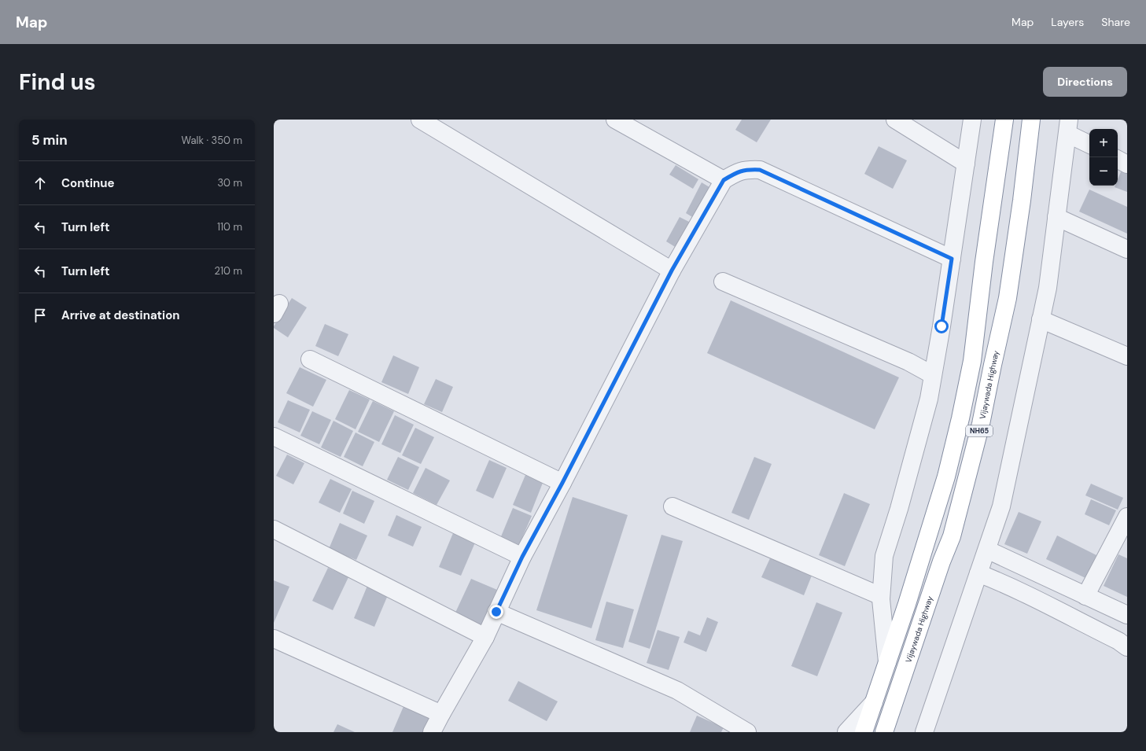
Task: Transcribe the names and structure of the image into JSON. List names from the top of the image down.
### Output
{
  "streets": {
    "highway": ["Vijaywada Highway", "NH65"]
  },
  "page": {
    "header": "Map",
    "nav": ["Map", "Layers", "Share"],
    "buttons": "Directions",
    "title": "Find us",
    "heading": ["5 min", "Walk · 350 m"],
    "map_buttons": ["+", "−"],
    "list": [
      ["Continue", "30 m"],
      ["Turn left", "110 m"],
      ["Turn left", "210 m"],
      "Arrive at destination"
    ]
  }
}
